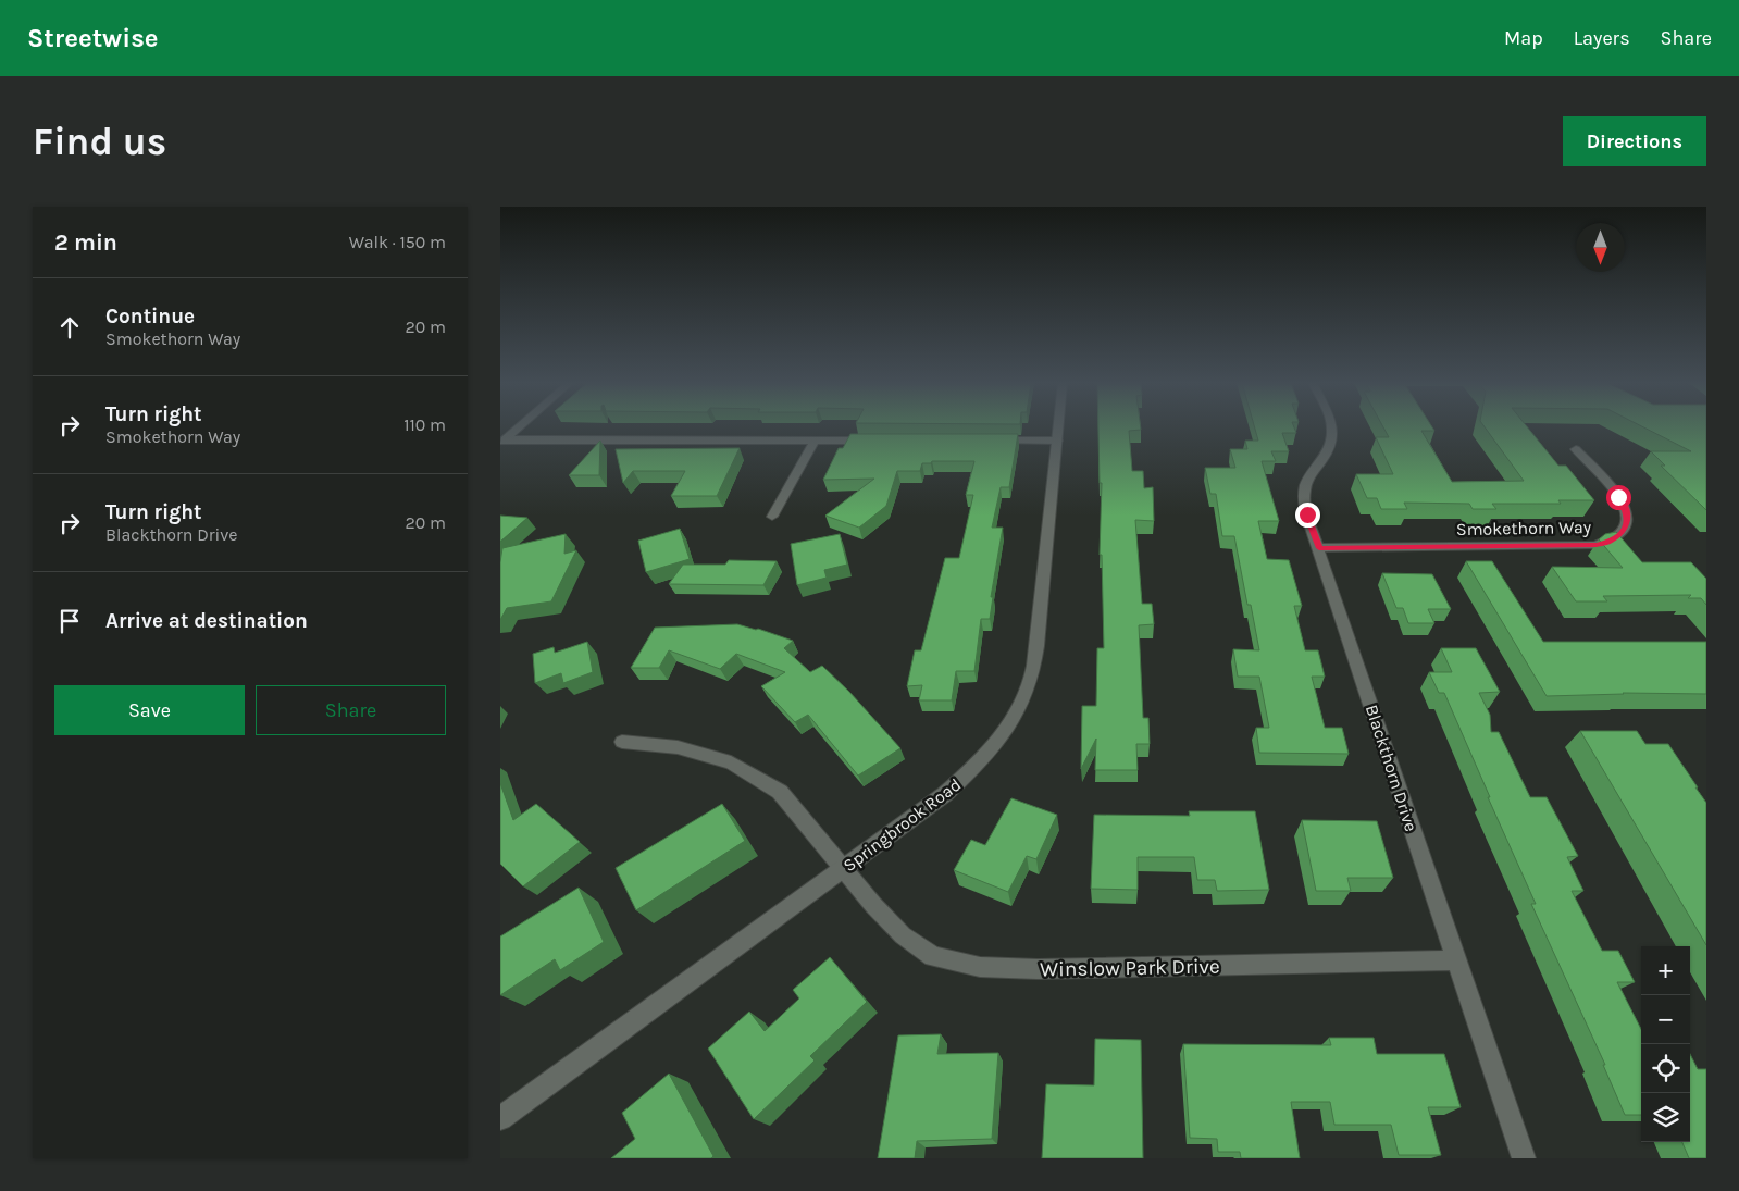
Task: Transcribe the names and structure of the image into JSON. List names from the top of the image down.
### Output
{
  "streets": {
    "street": [
      "Smokethorn Way",
      "Blackthorn Drive",
      "Springbrook Road",
      "Winslow Park Drive"
    ]
  },
  "crossings": [
    ["Smokethorn Way", "Blackthorn Drive"],
    ["Blackthorn Drive", "Winslow Park Drive"],
    ["Springbrook Road", "Winslow Park Drive"]
  ],
  "north": "bottom",
  "page": {
    "header": "Streetwise",
    "nav": ["Map", "Layers", "Share"],
    "buttons": [
      "Directions",
      ["Save", "Share"]
    ],
    "title": "Find us",
    "heading": ["2 min", "Walk · 150 m"],
    "list": [
      ["Continue", "Smokethorn Way", "20 m"],
      ["Turn right", "Smokethorn Way", "110 m"],
      ["Turn right", "Blackthorn Drive", "20 m"],
      "Arrive at destination"
    ],
    "map_buttons": ["+", "−"]
  }
}
